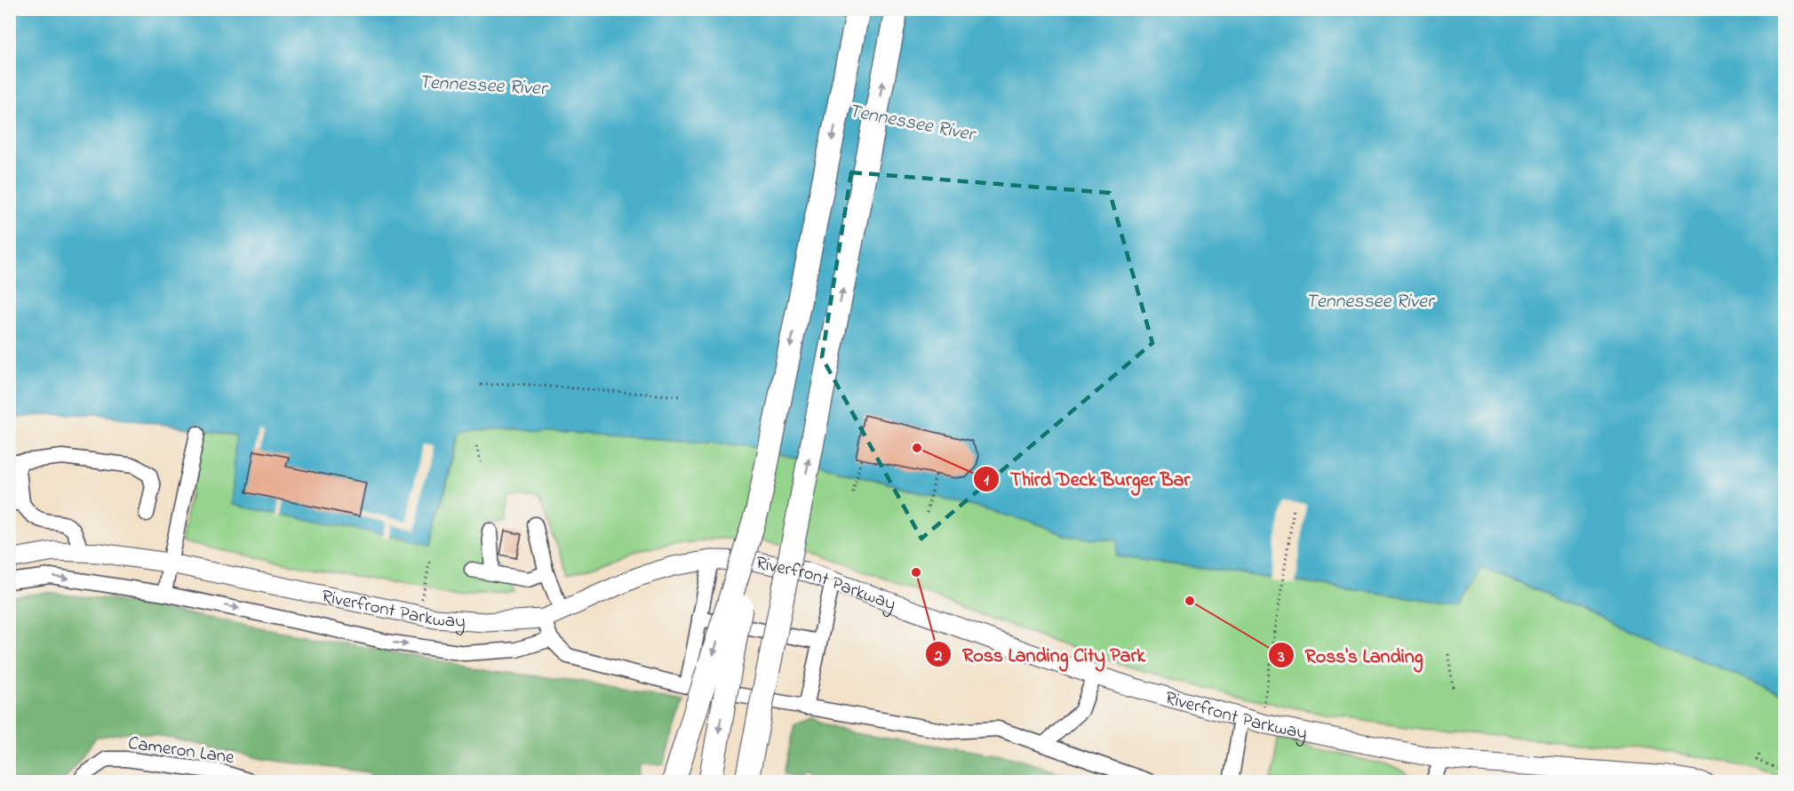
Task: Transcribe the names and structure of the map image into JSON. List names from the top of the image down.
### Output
{
  "streets": {
    "main road": ["Riverfront Parkway"],
    "street": ["Cameron Lane"]
  },
  "water": ["Tennessee River"],
  "places": ["Third Deck Burger Bar", "Ross Landing City Park", "Ross's Landing"]
}
